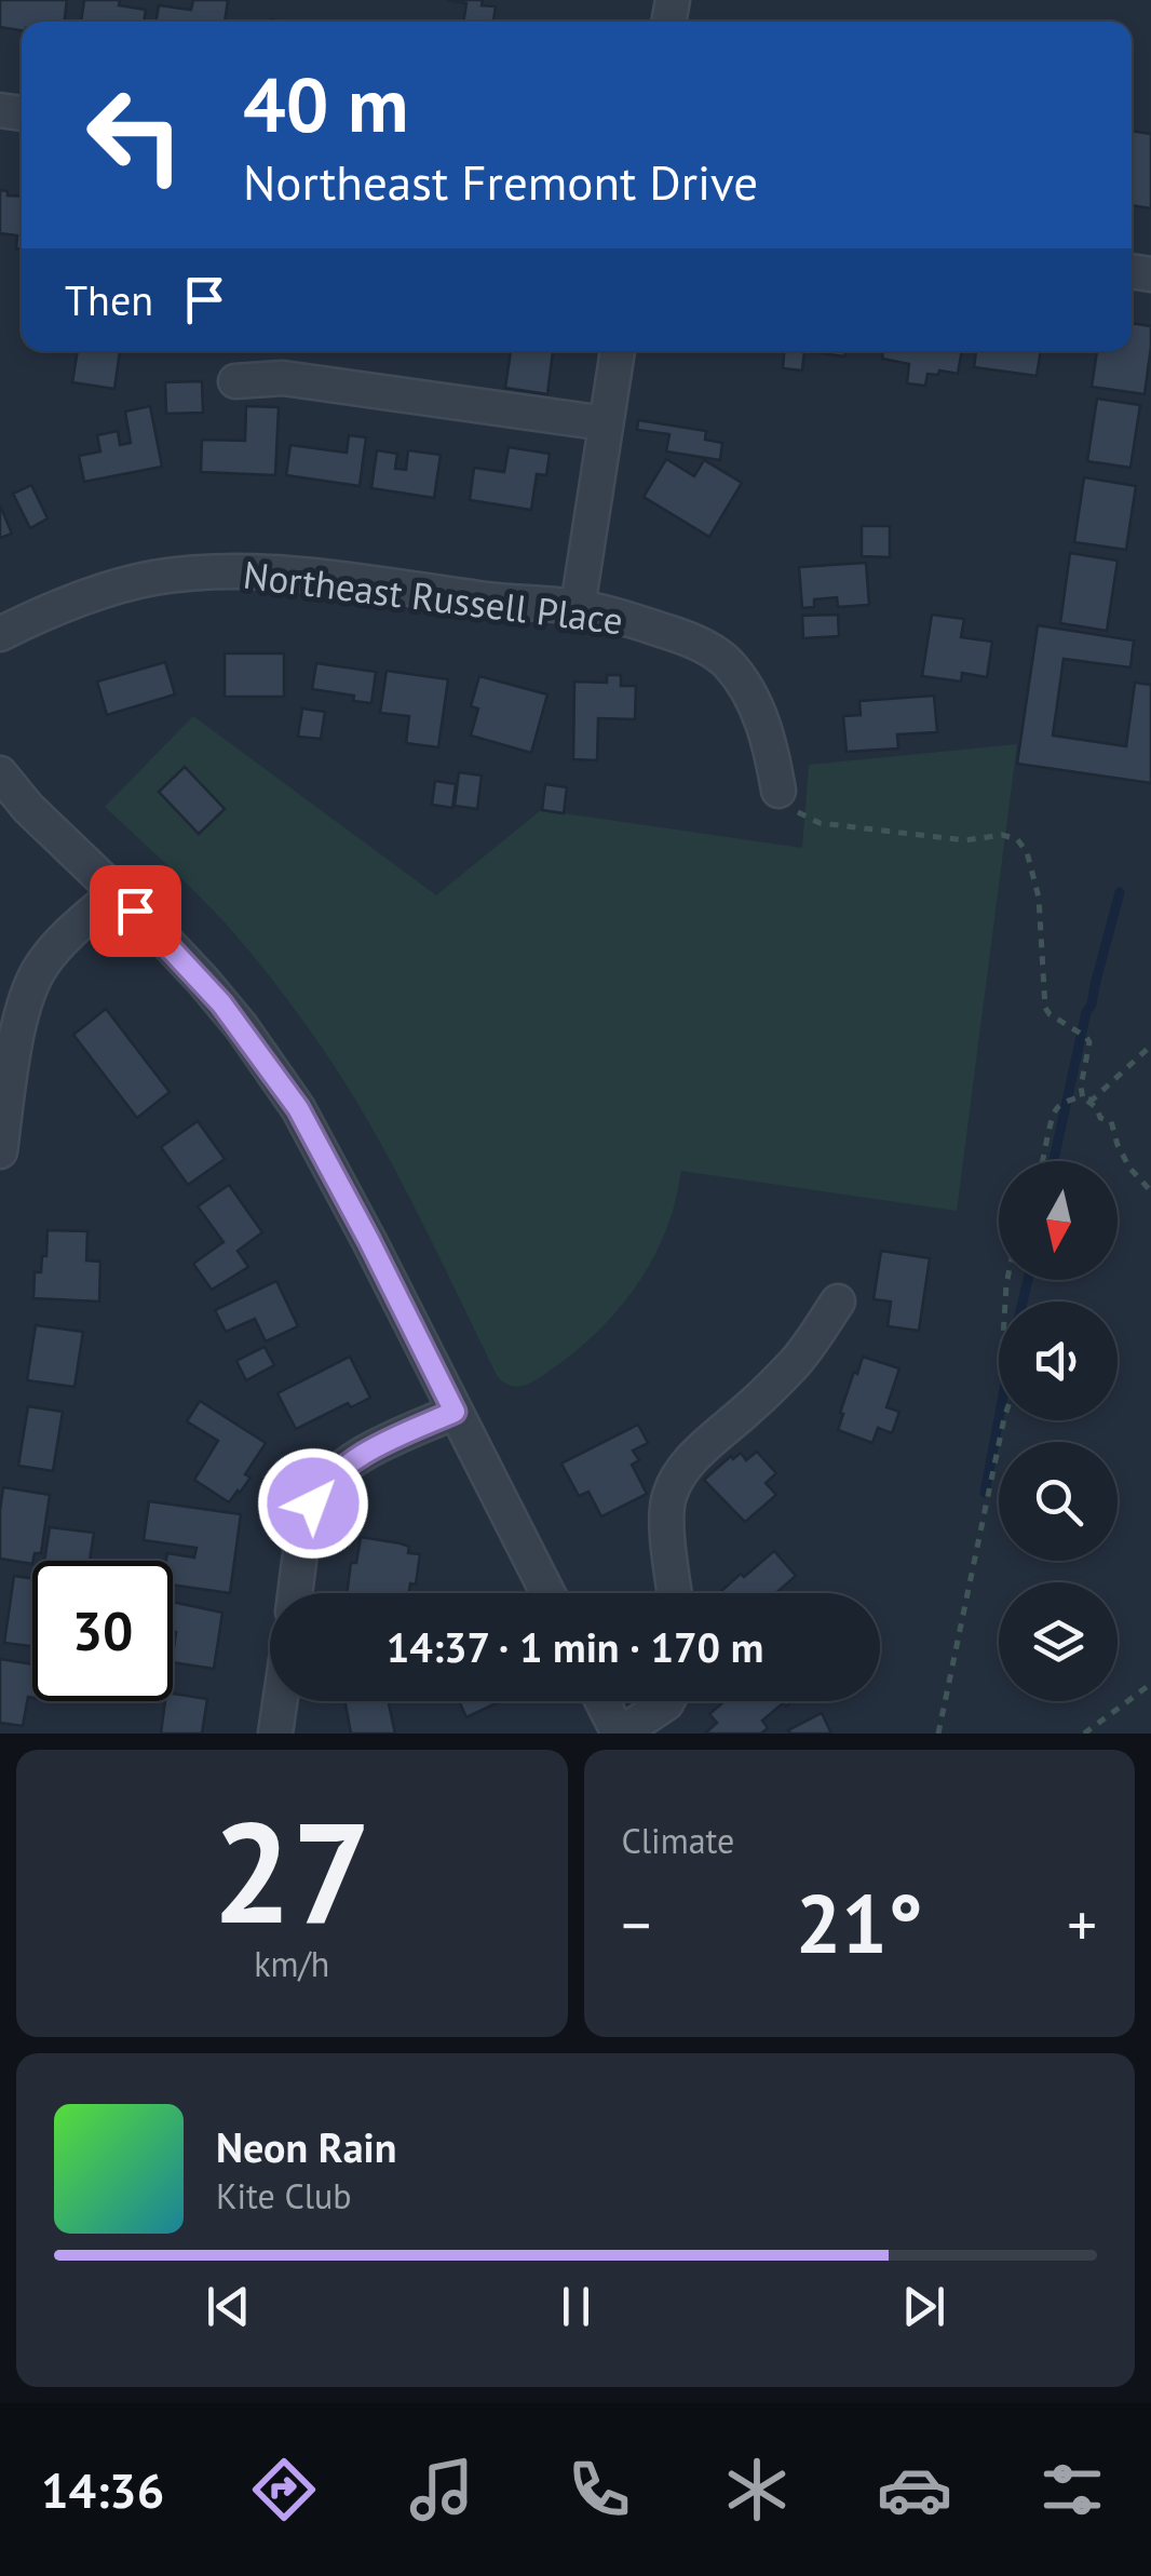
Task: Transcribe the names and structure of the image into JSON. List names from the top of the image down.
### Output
{
  "streets": {
    "street": ["Northeast Russell Place"]
  },
  "north": "bottom",
  "page": {
    "turn": ["40 m", "Northeast Fremont Drive"],
    "then": "Then",
    "limit": "30",
    "trip": "14:37 · 1 min · 170 m",
    "tile": [
      ["27", "km/h"],
      "Climate"
    ],
    "heat": ["−", "21°", "+"],
    "song": ["Neon Rain", "Kite Club"],
    "tabs": "14:36"
  }
}
